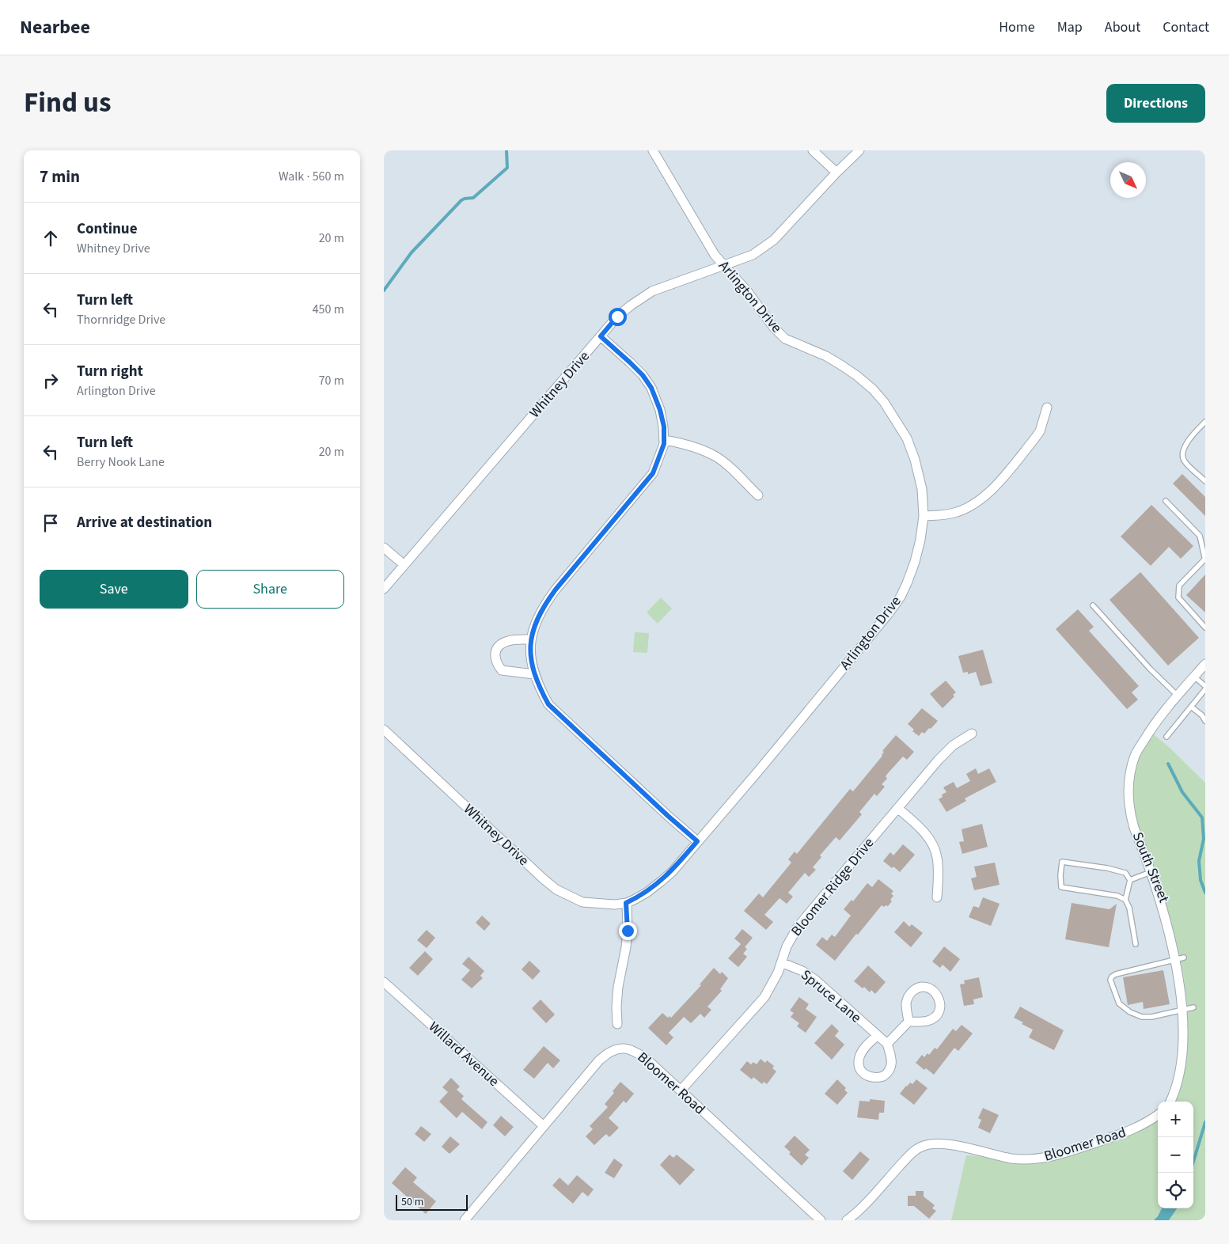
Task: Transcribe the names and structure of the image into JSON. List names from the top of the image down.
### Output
{
  "streets": {
    "street": [
      "Arlington Drive",
      "Whitney Drive",
      "South Street",
      "Bloomer Ridge Drive",
      "Spruce Lane",
      "Willard Avenue",
      "Bloomer Road"
    ]
  },
  "crossings": [
    ["Arlington Drive", "Whitney Drive"],
    ["Bloomer Ridge Drive", "Spruce Lane"],
    ["Bloomer Ridge Drive", "Bloomer Road"],
    ["Willard Avenue", "Bloomer Road"]
  ],
  "scale_bar": "50 m",
  "north": "bottom right",
  "page": {
    "header": "Nearbee",
    "nav": [
      "Home",
      "Map",
      "About",
      "Contact"
    ],
    "title": "Find us",
    "buttons": [
      "Directions",
      ["Save", "Share"]
    ],
    "heading": ["7 min", "Walk · 560 m"],
    "list": [
      ["Continue", "Whitney Drive", "20 m"],
      ["Turn left", "Thornridge Drive", "450 m"],
      ["Turn right", "Arlington Drive", "70 m"],
      ["Turn left", "Berry Nook Lane", "20 m"],
      "Arrive at destination"
    ],
    "map_buttons": ["+", "−"],
    "scale": "50 m"
  }
}
